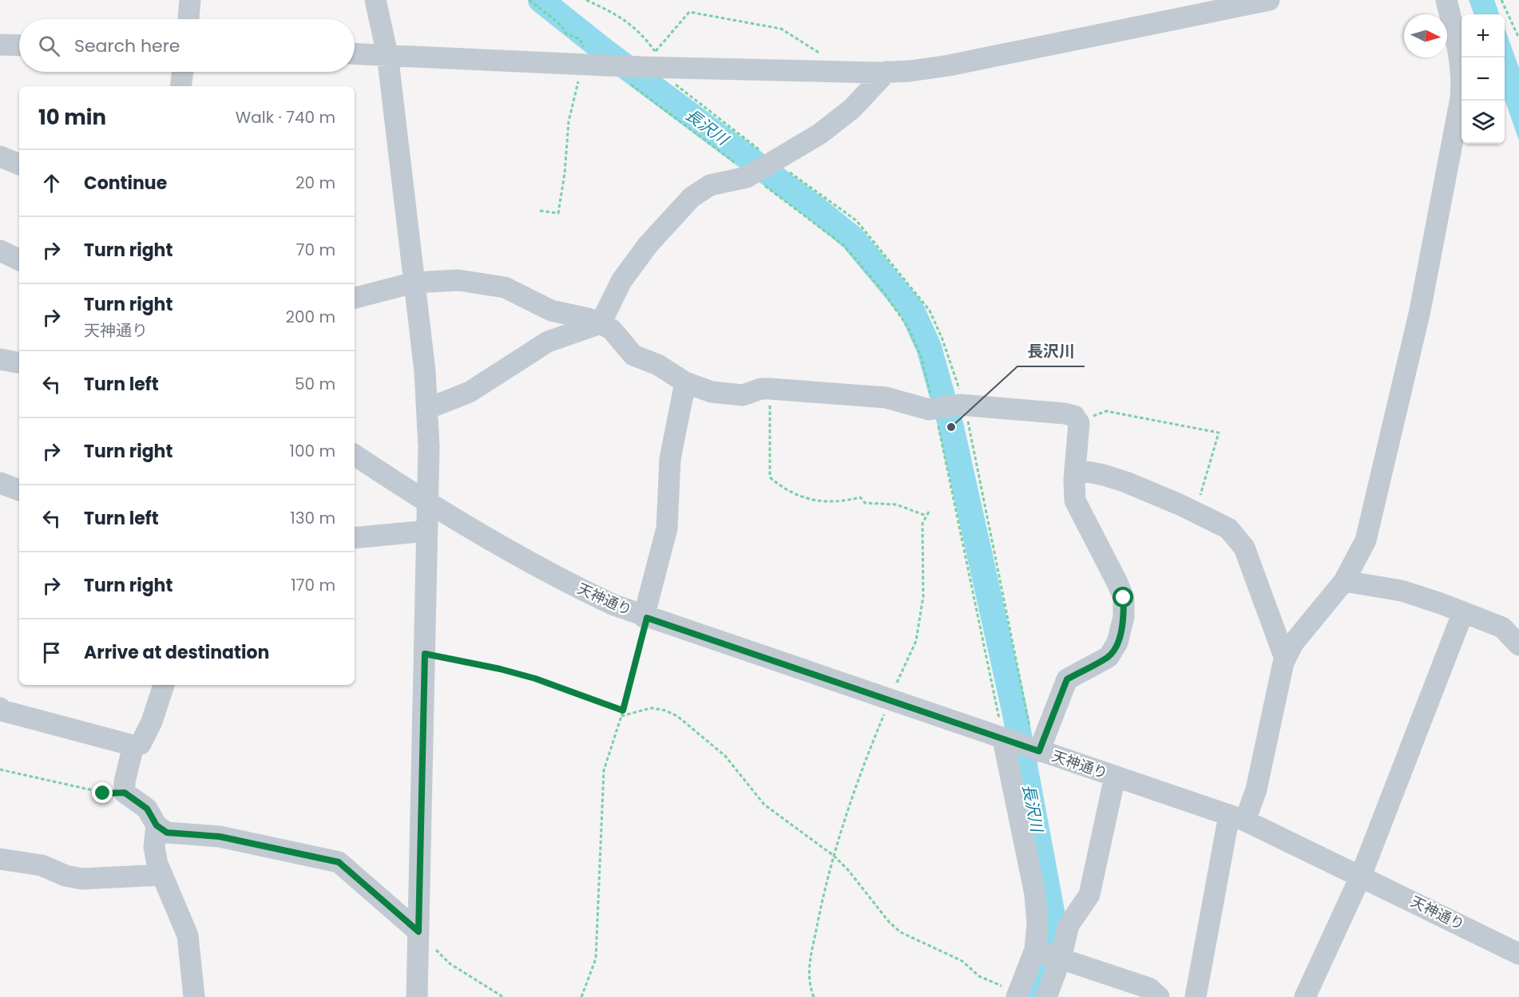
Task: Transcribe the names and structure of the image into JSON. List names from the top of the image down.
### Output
{
  "streets": {
    "street": ["天神通り"]
  },
  "water": ["長沢川"],
  "places": ["長沢川"],
  "north": "right",
  "page": {
    "map_buttons": ["+", "−"],
    "search": "Search here",
    "heading": ["10 min", "Walk · 740 m"],
    "list": [
      ["Continue", "20 m"],
      ["Turn right", "70 m"],
      ["Turn right", "天神通り", "200 m"],
      ["Turn left", "50 m"],
      ["Turn right", "100 m"],
      ["Turn left", "130 m"],
      ["Turn right", "170 m"],
      "Arrive at destination"
    ]
  }
}
